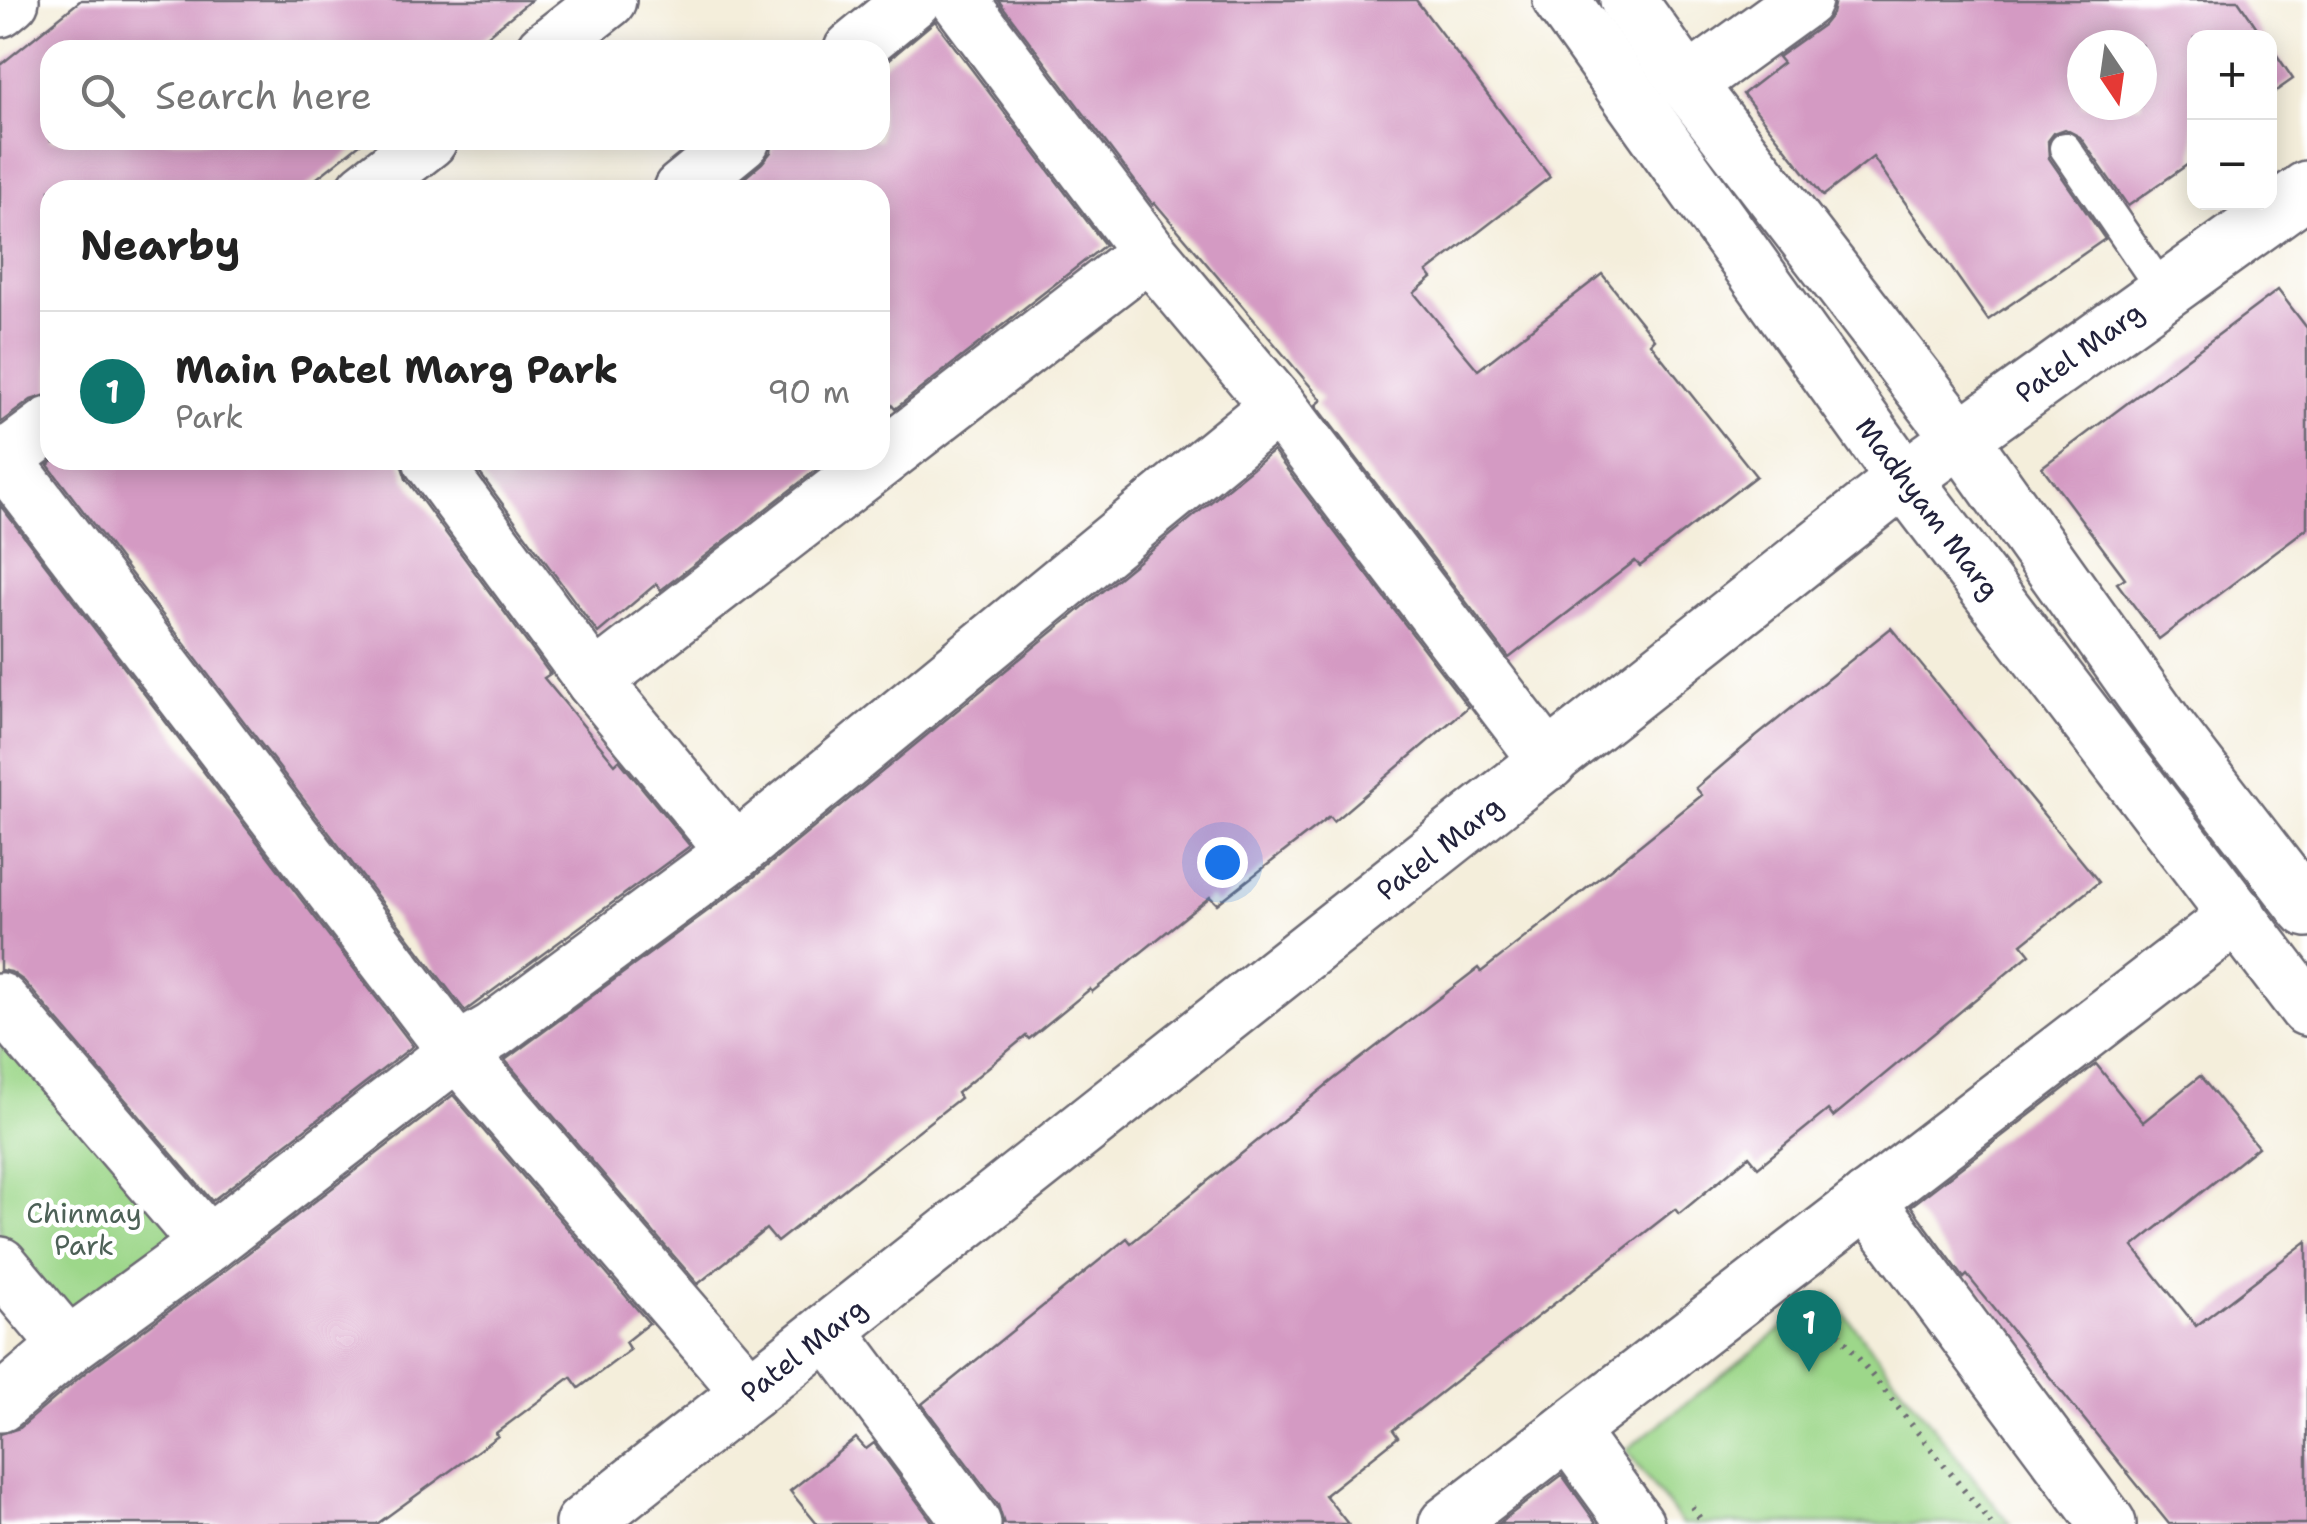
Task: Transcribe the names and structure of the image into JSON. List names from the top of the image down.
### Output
{
  "streets": {
    "street": ["Patel Marg", "Madhyam Marg"]
  },
  "crossings": [
    ["Patel Marg", "Madhyam Marg"]
  ],
  "parks": ["Chinmay Park"],
  "north": "bottom",
  "page": {
    "map_buttons": ["+", "−"],
    "search": "Search here",
    "heading": "Nearby",
    "list": [
      {
        "mark": "1",
        "name": "Main Patel Marg Park",
        "note": "Park",
        "value": "90 m"
      }
    ],
    "pins": "1"
  }
}
